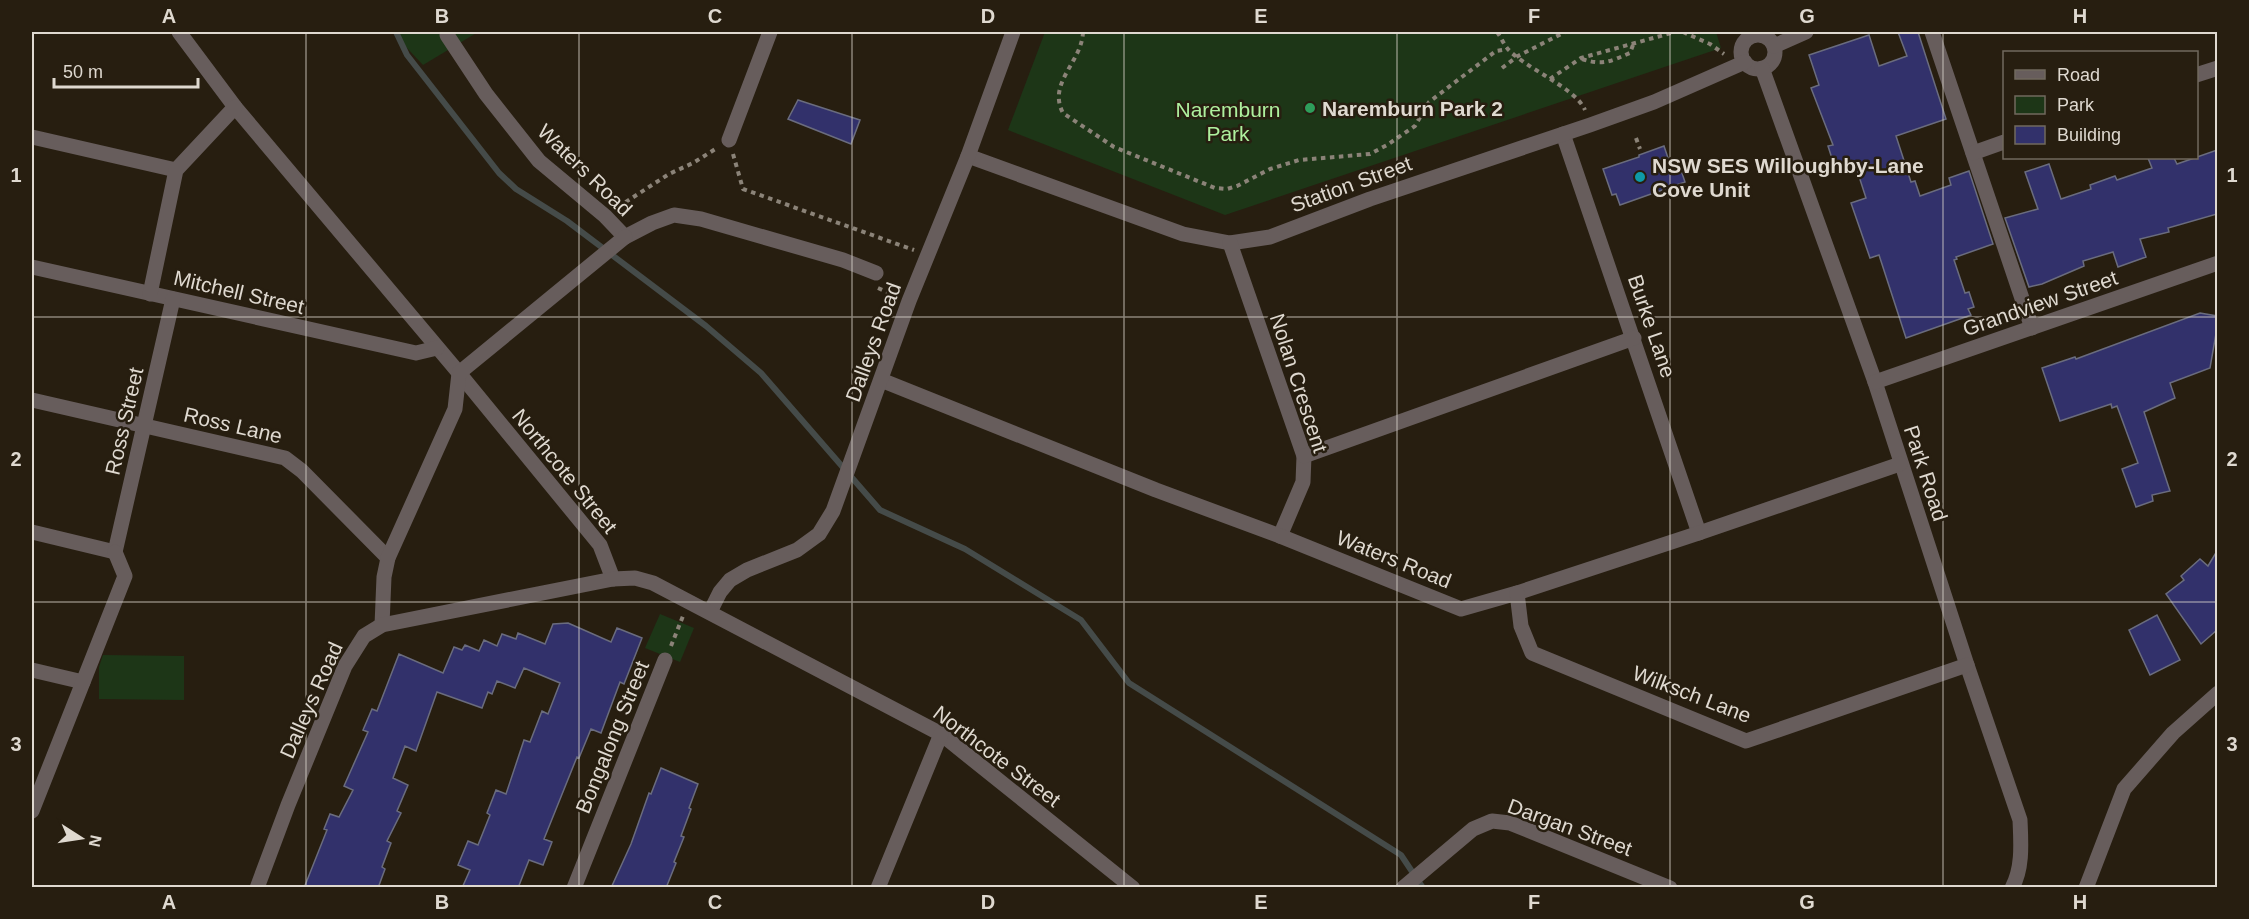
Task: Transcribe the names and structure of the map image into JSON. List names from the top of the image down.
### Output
{
  "streets": {
    "street": [
      "Waters Road",
      "Station Street",
      "Mitchell Street",
      "Grandview Street",
      "Burke Lane",
      "Dalleys Road",
      "Nolan Crescent",
      "Ross Street",
      "Ross Lane",
      "Northcote Street",
      "Park Road",
      "Wilksch Lane",
      "Bongalong Street",
      "Dargan Street"
    ]
  },
  "crossings": [
    ["Waters Road", "Burke Lane"],
    ["Waters Road", "Dalleys Road"],
    ["Waters Road", "Nolan Crescent"],
    ["Waters Road", "Park Road"],
    ["Waters Road", "Wilksch Lane"],
    ["Station Street", "Burke Lane"],
    ["Station Street", "Dalleys Road"],
    ["Station Street", "Nolan Crescent"],
    ["Station Street", "Park Road"],
    ["Mitchell Street", "Ross Street"],
    ["Mitchell Street", "Northcote Street"],
    ["Grandview Street", "Park Road"],
    ["Dalleys Road", "Northcote Street"],
    ["Ross Street", "Ross Lane"],
    ["Northcote Street", "Bongalong Street"],
    ["Park Road", "Wilksch Lane"]
  ],
  "parks": ["Naremburn Park"],
  "places": ["Naremburn Park 2", "NSW SES Willoughby-Lane Cove Unit"],
  "legend": ["Road", "Park", "Building"],
  "scale_bar": "50 m",
  "north": "right",
  "grid": {
    "columns": [
      "A",
      "B",
      "C",
      "D",
      "E",
      "F",
      "G",
      "H"
    ],
    "rows": ["1", "2", "3"]
  }
}
